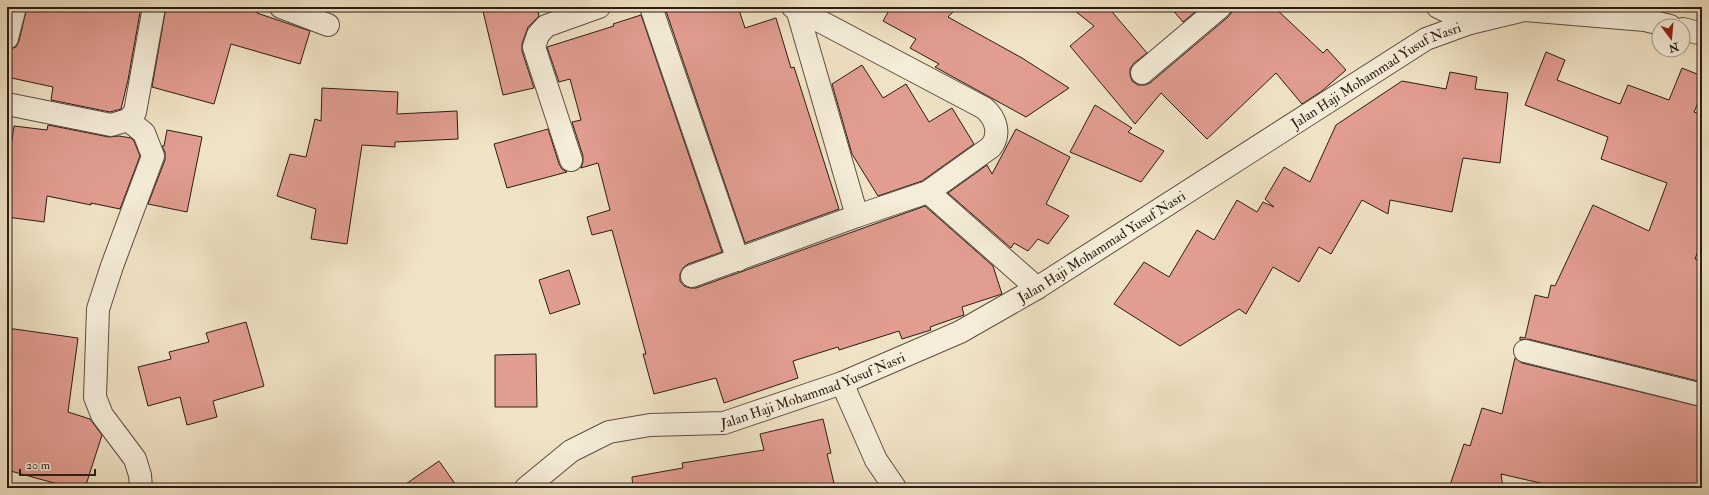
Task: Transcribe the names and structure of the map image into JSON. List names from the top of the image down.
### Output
{
  "streets": {
    "street": ["Jalan Haji Mohammad Yusuf Nasri"]
  },
  "scale_bar": "20 m",
  "north": "bottom"
}
